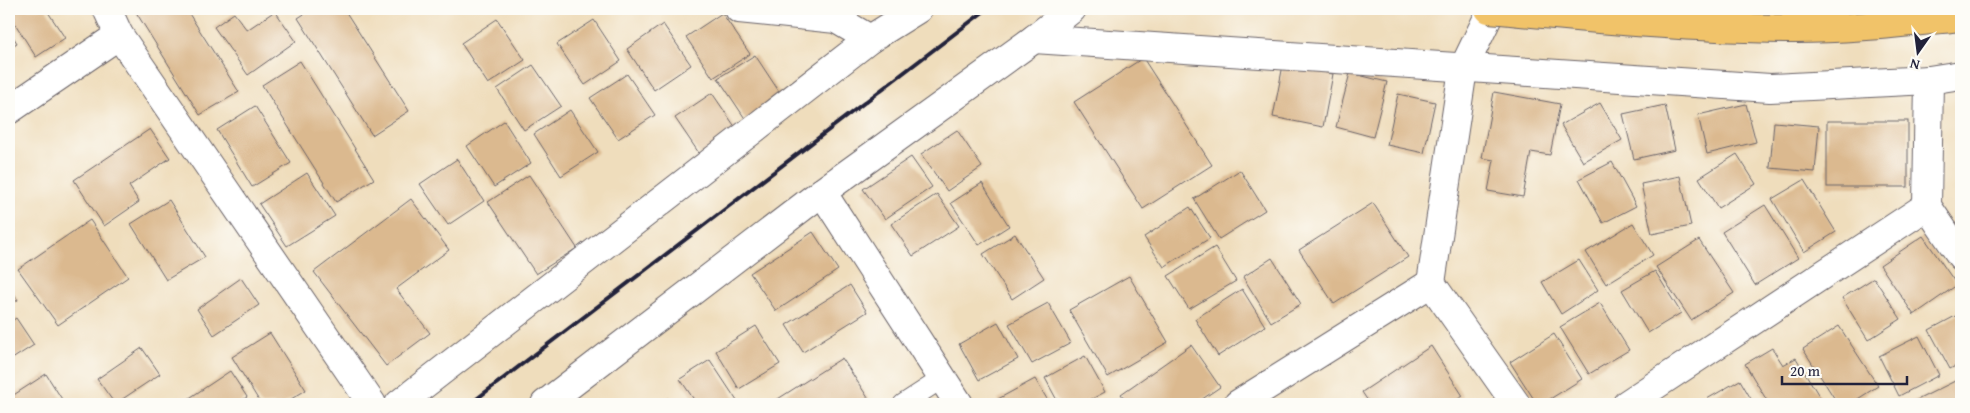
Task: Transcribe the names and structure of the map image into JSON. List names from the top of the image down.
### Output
{
  "scale_bar": "20 m",
  "north": "bottom"
}
